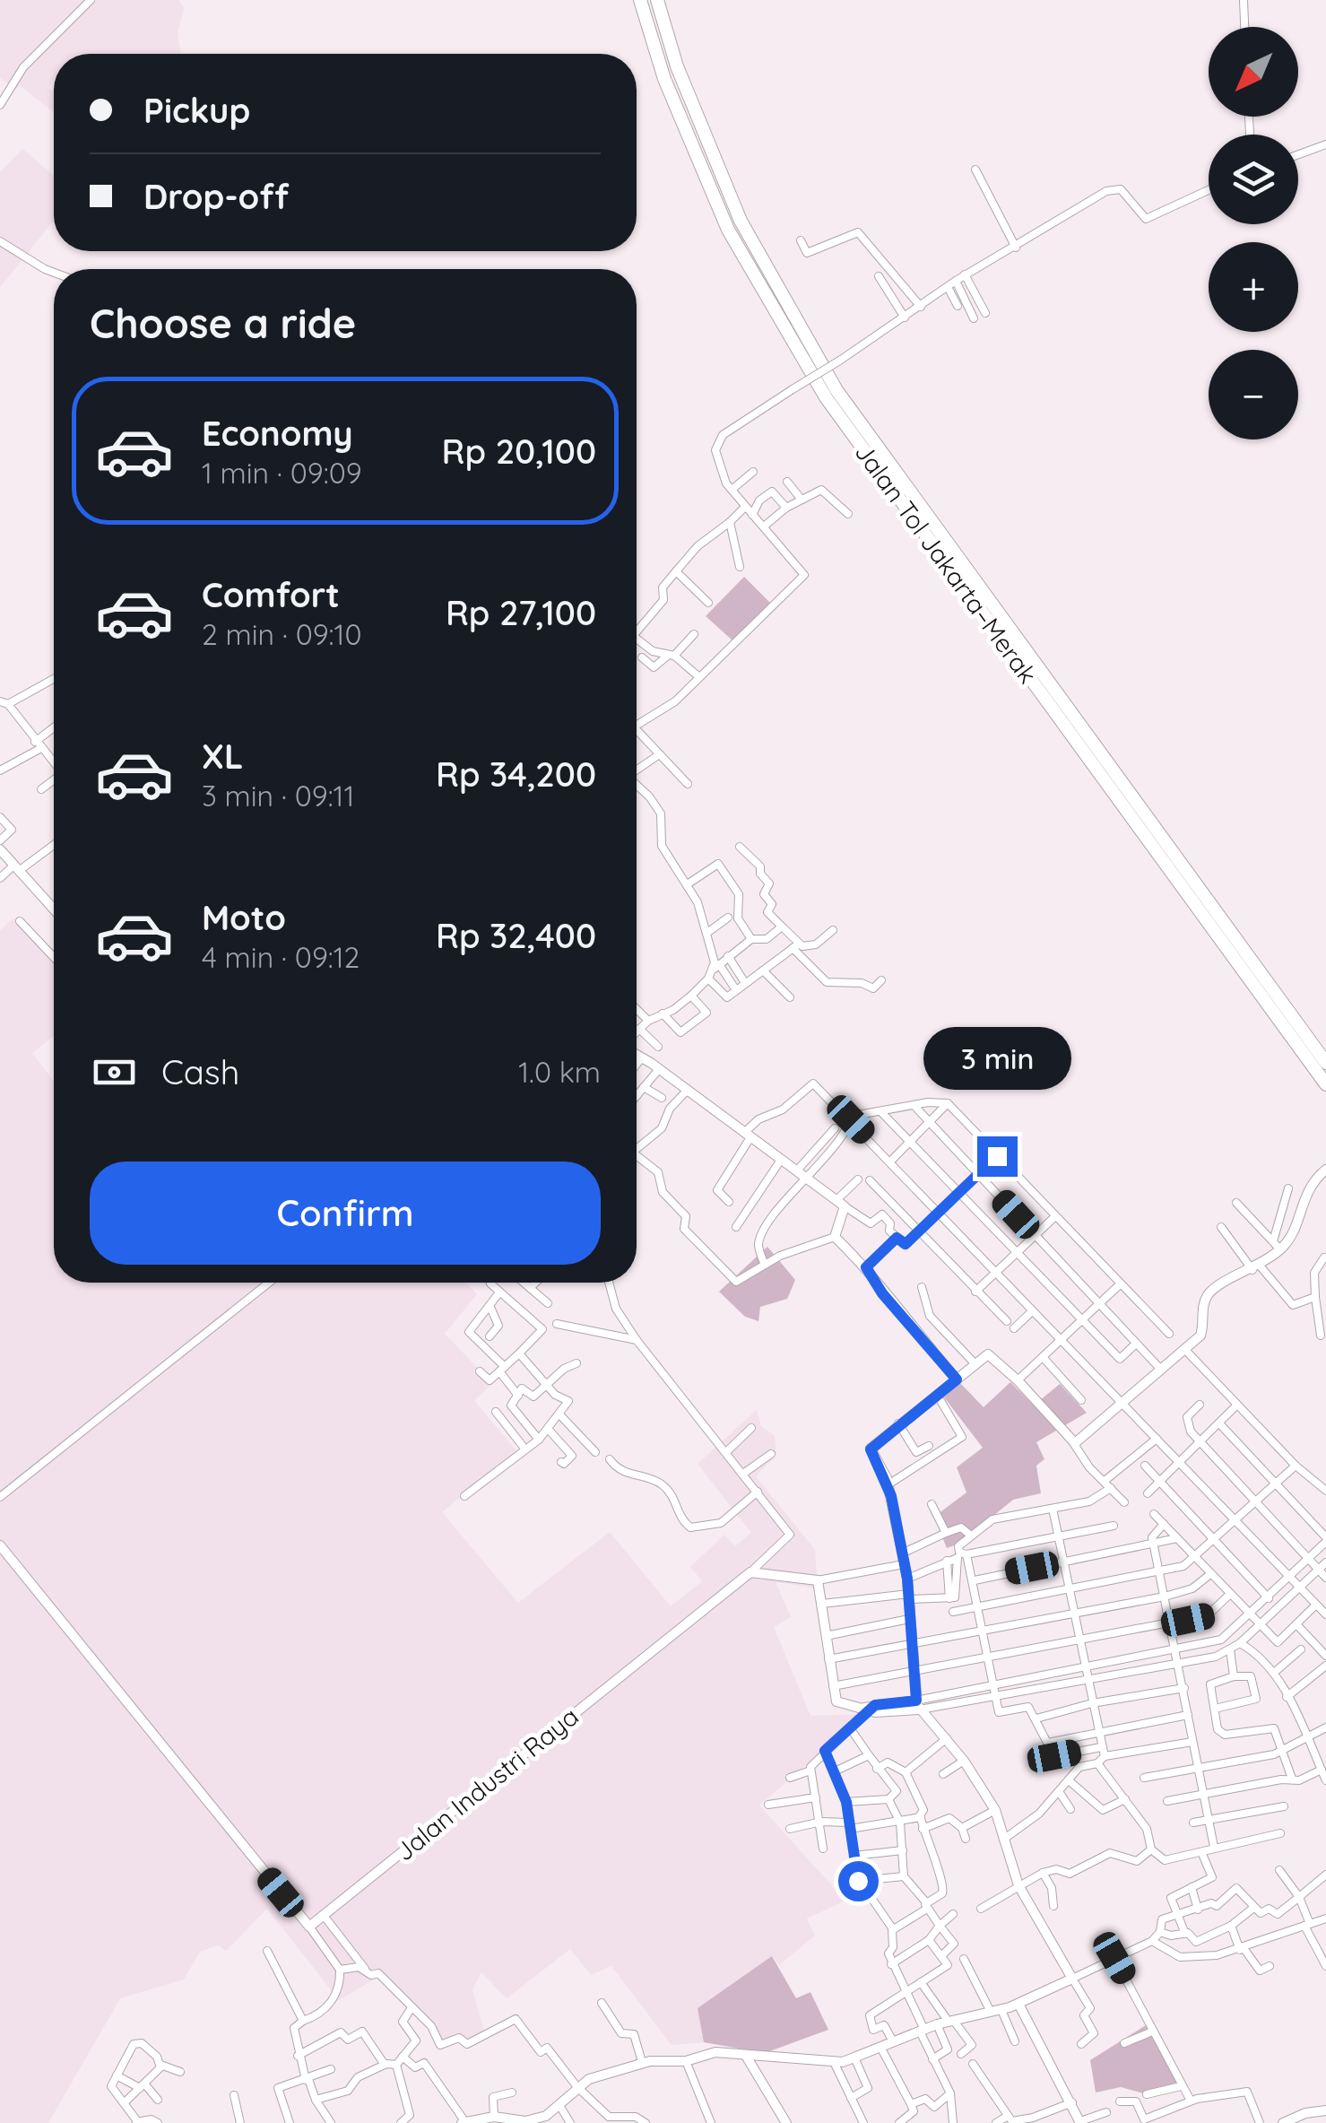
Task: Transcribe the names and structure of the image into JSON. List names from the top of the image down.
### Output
{
  "streets": {
    "highway": ["Jalan Tol Jakarta–Merak"],
    "street": ["Jalan Industri Raya"]
  },
  "north": "bottom left",
  "page": {
    "map_buttons": ["+", "−"],
    "banner": ["Pickup", "Drop-off"],
    "heading": "Choose a ride",
    "list": [
      {
        "name": "Economy",
        "note": "1 min · 09:09",
        "value": "Rp 20,100"
      },
      {
        "name": "Comfort",
        "note": "2 min · 09:10",
        "value": "Rp 27,100"
      },
      {
        "name": "XL",
        "note": "3 min · 09:11",
        "value": "Rp 34,200"
      },
      {
        "name": "Moto",
        "note": "4 min · 09:12",
        "value": "Rp 32,400"
      }
    ],
    "pay": ["Cash", "1.0 km"],
    "bubble": "3 min",
    "buttons": "Confirm"
  }
}
